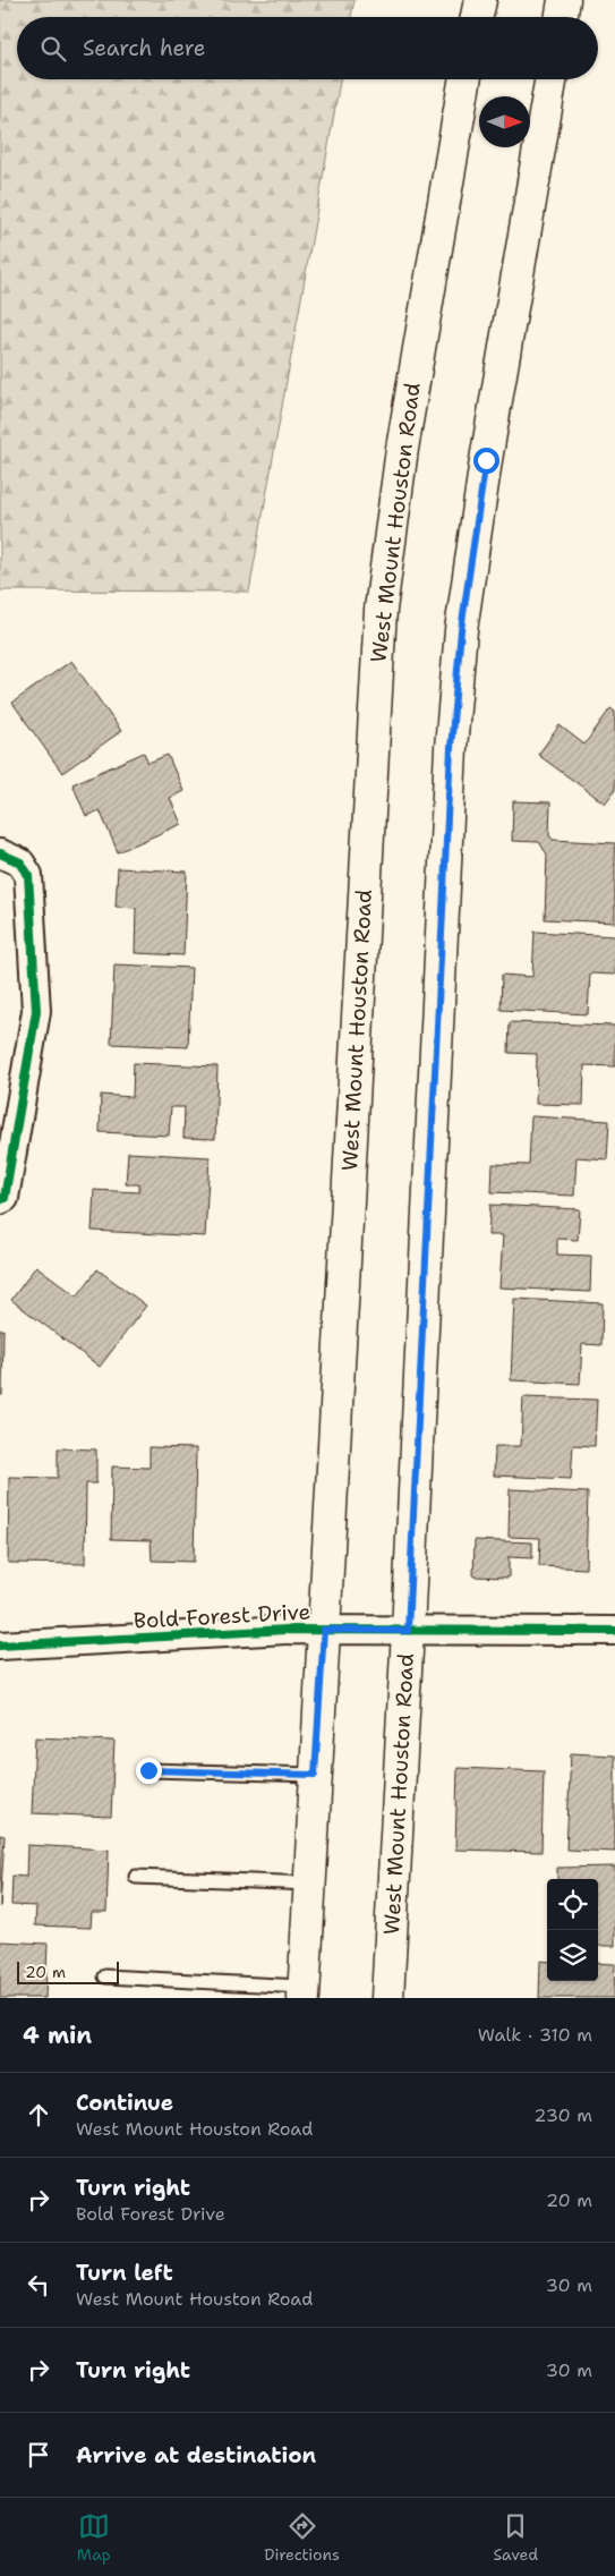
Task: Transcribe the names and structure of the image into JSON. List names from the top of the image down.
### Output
{
  "streets": {
    "main road": ["West Mount Houston Road"],
    "street": ["Bold Forest Drive"]
  },
  "crossings": [
    ["West Mount Houston Road", "Bold Forest Drive"]
  ],
  "scale_bar": "20 m",
  "north": "right",
  "page": {
    "search": "Search here",
    "scale": "20 m",
    "heading": ["4 min", "Walk · 310 m"],
    "list": [
      ["Continue", "West Mount Houston Road", "230 m"],
      ["Turn right", "Bold Forest Drive", "20 m"],
      ["Turn left", "West Mount Houston Road", "30 m"],
      ["Turn right", "30 m"],
      "Arrive at destination"
    ],
    "nav": ["Map", "Directions", "Saved"]
  }
}
